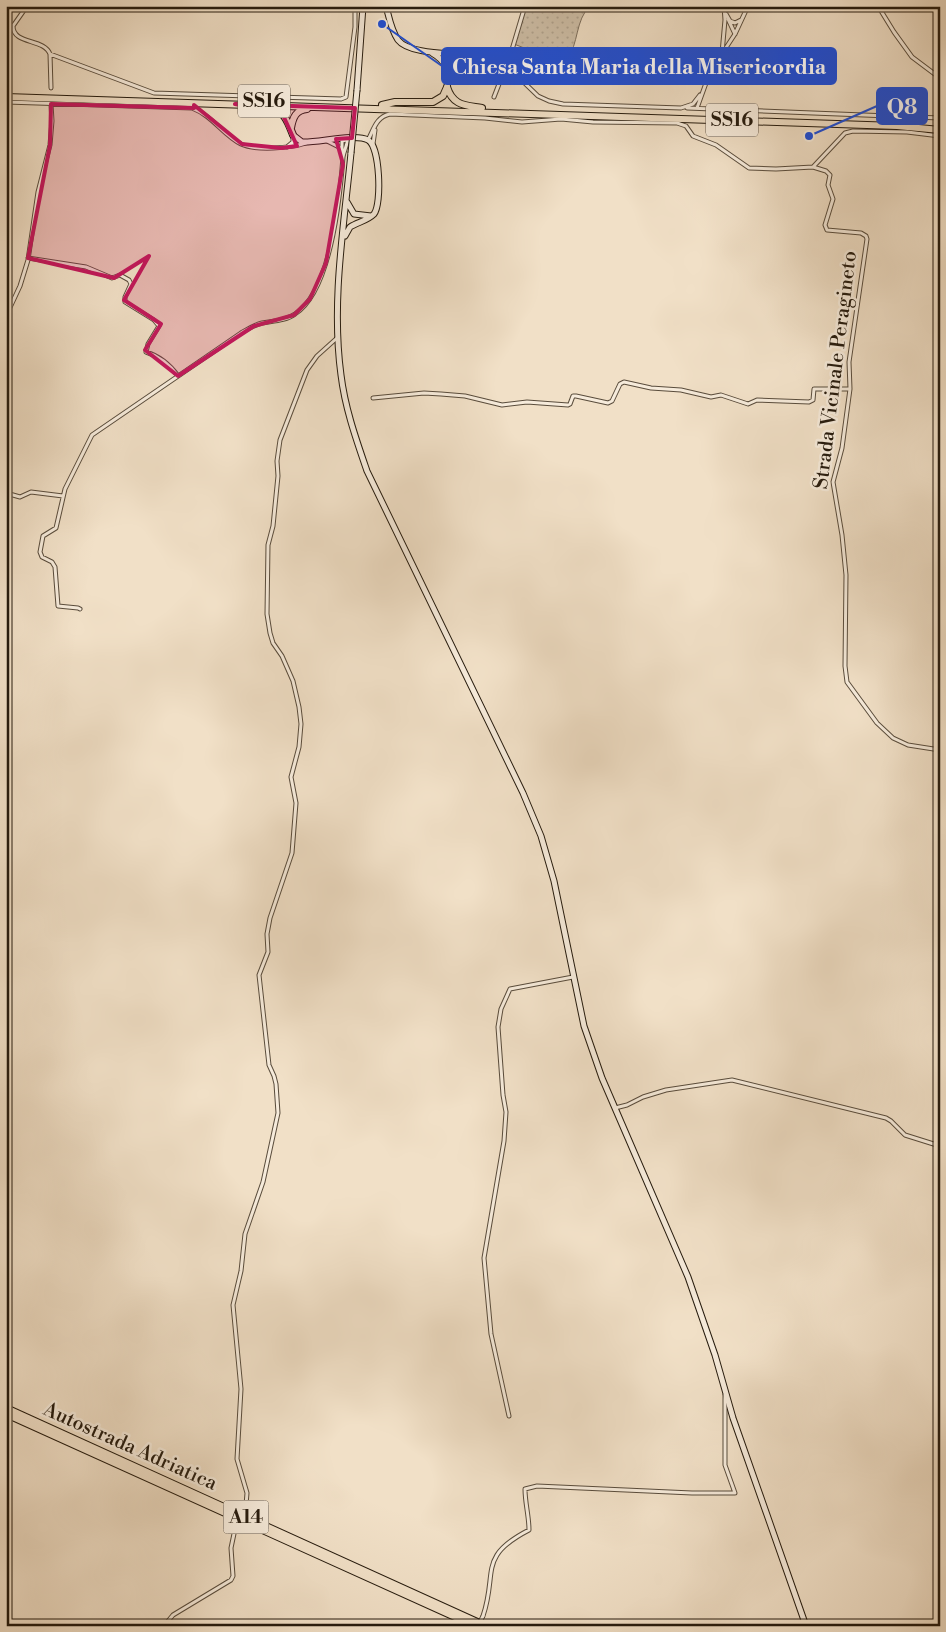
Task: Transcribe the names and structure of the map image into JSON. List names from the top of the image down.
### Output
{
  "streets": {
    "highway": ["SS16", "Autostrada Adriatica", "A14"],
    "street": ["Strada Vicinale Peragineto"]
  },
  "places": ["Chiesa Santa Maria della Misericordia", "Q8"]
}
